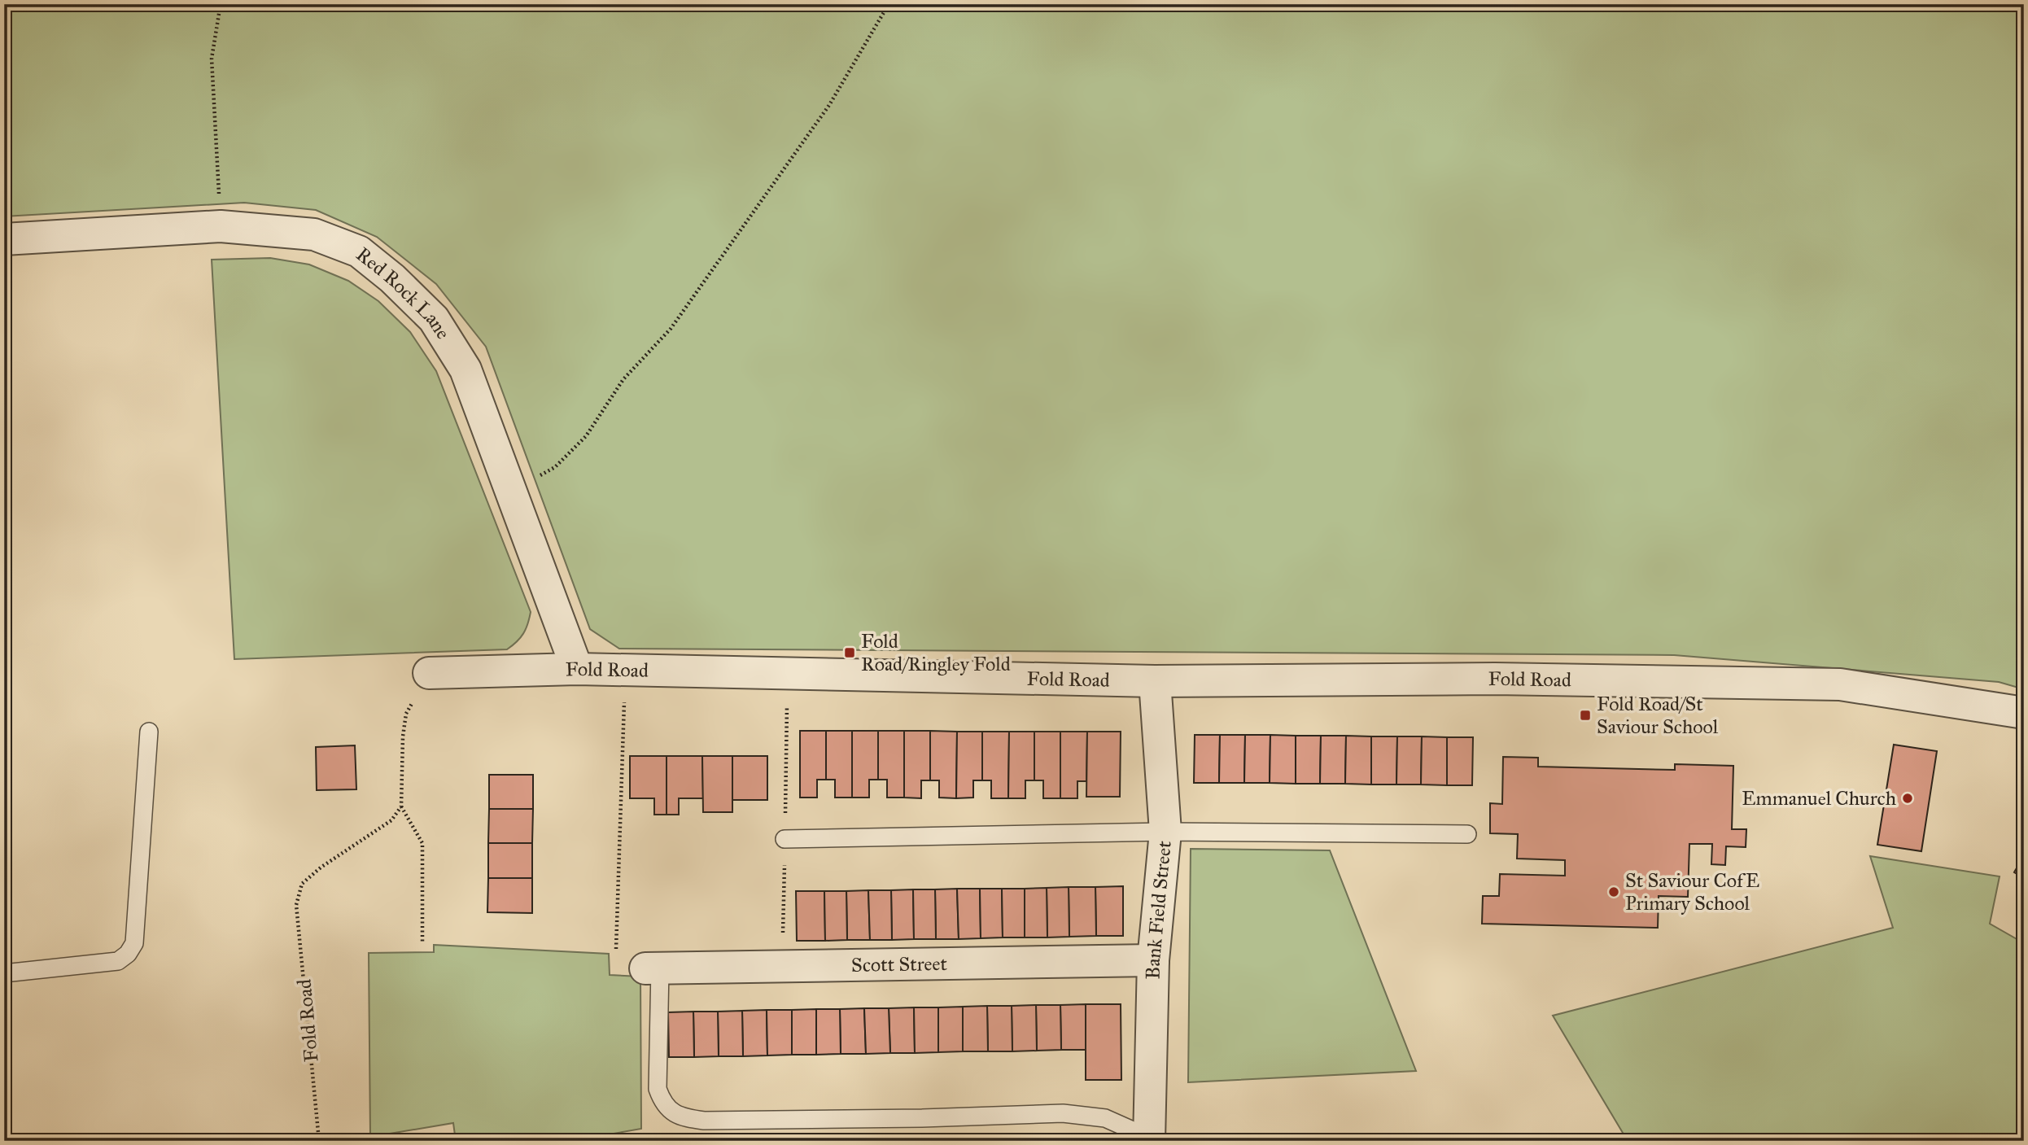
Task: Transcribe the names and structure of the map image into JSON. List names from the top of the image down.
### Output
{
  "streets": {
    "street": [
      "Red Rock Lane",
      "Fold Road",
      "Bank Field Street",
      "Scott Street"
    ]
  },
  "crossings": [
    ["Red Rock Lane", "Fold Road"],
    ["Fold Road", "Bank Field Street"],
    ["Bank Field Street", "Scott Street"]
  ],
  "places": {
    "transit": ["Fold Road/Ringley Fold", "Fold Road/St Saviour School"],
    "other": ["Emmanuel Church", "St Saviour CofE Primary School"]
  }
}
